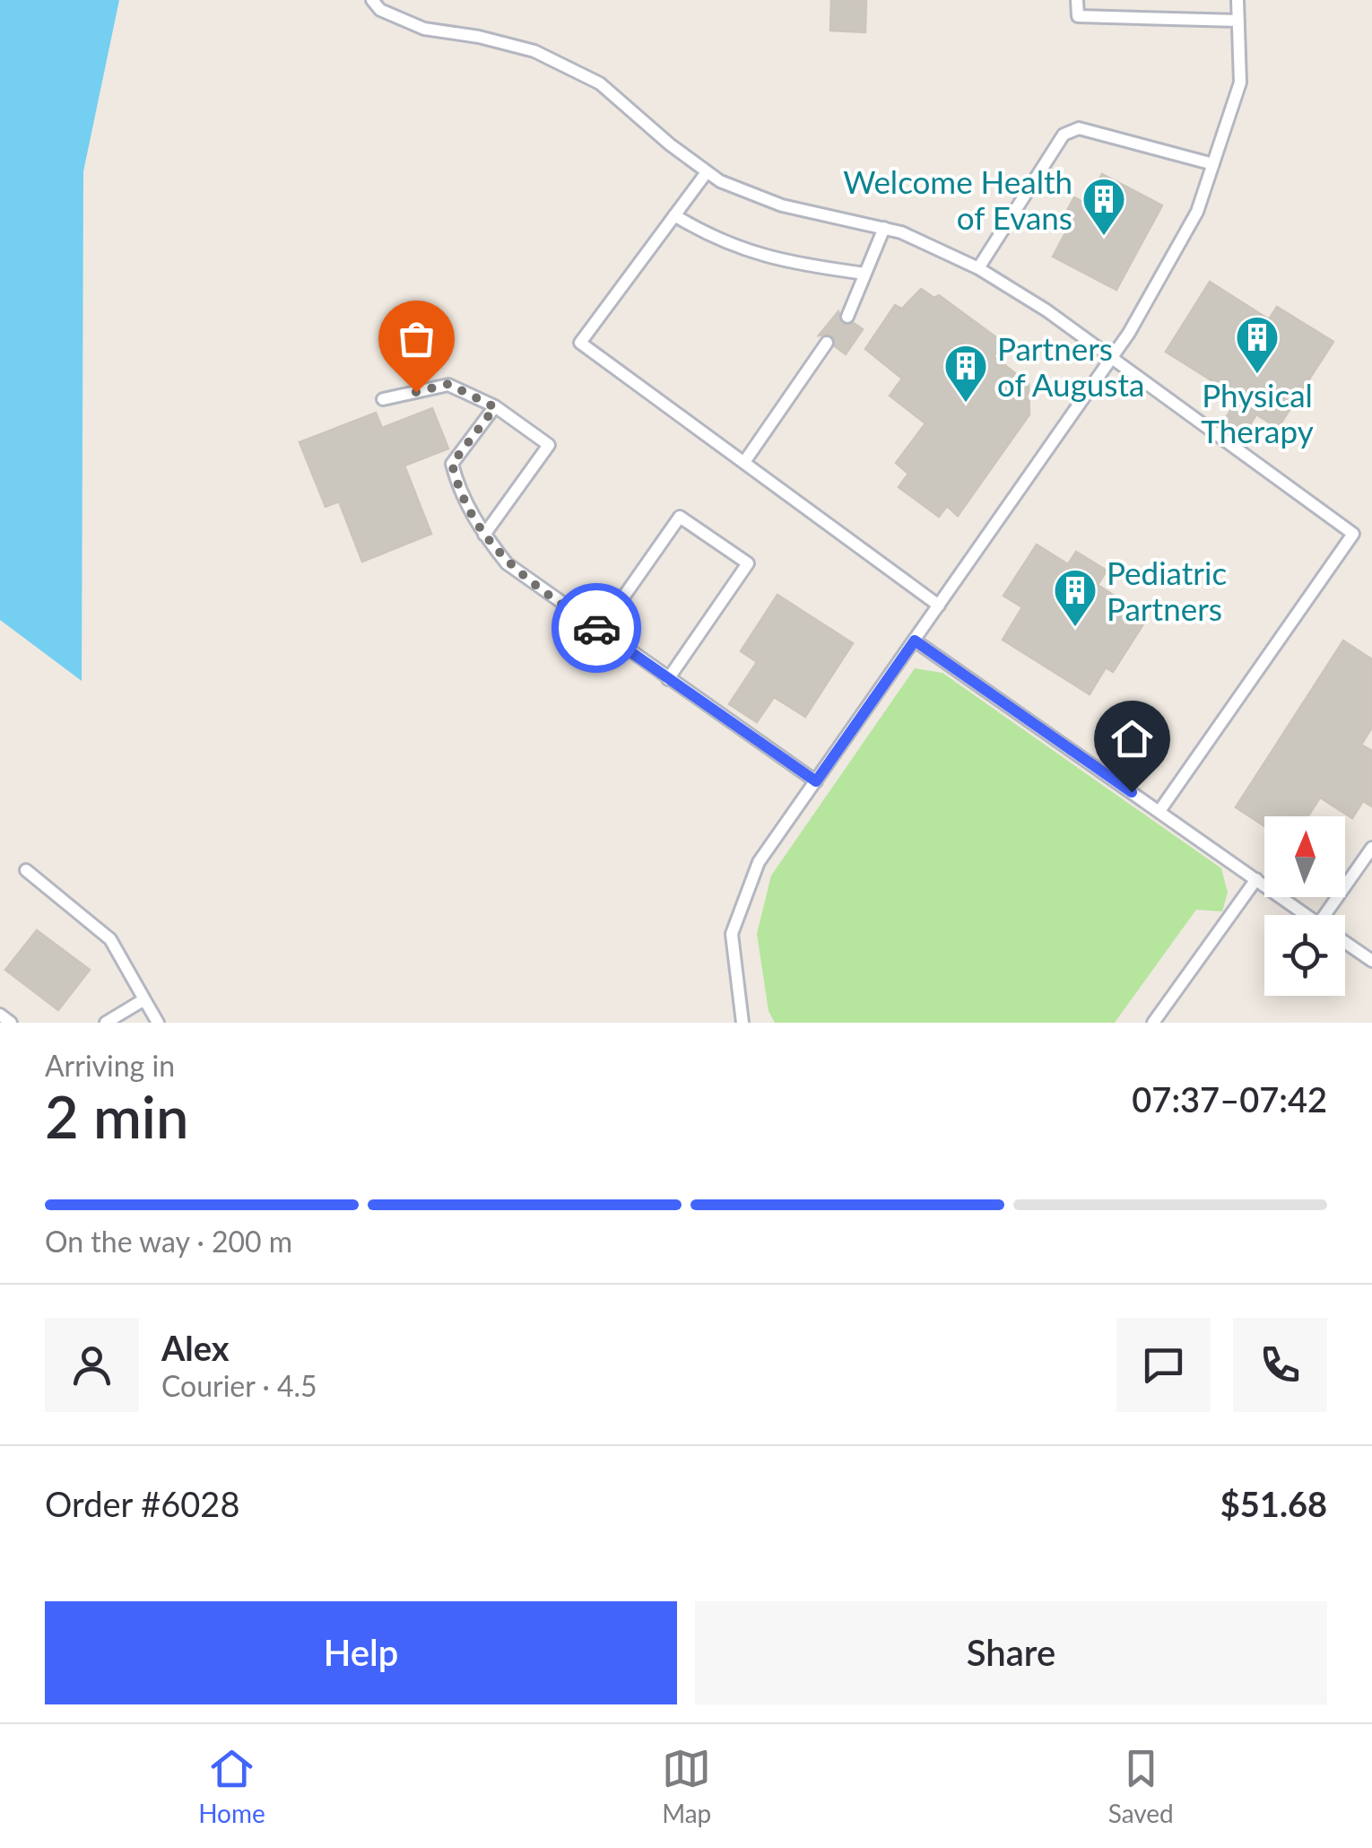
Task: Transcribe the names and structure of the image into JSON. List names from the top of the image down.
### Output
{
  "places": {
    "building": [
      "Welcome Health of Evans",
      "Physical Therapy",
      "Partners of Augusta",
      "Pediatric Partners"
    ]
  },
  "north": "top",
  "page": {
    "heading": ["2 min", "Arriving in", "07:37–07:42"],
    "panel": [
      "Alex",
      "Courier · 4.5",
      "Order #6028",
      "$51.68"
    ],
    "bar": "On the way · 200 m",
    "buttons": ["Help", "Share"],
    "tabs": ["Home", "Map", "Saved"]
  }
}
